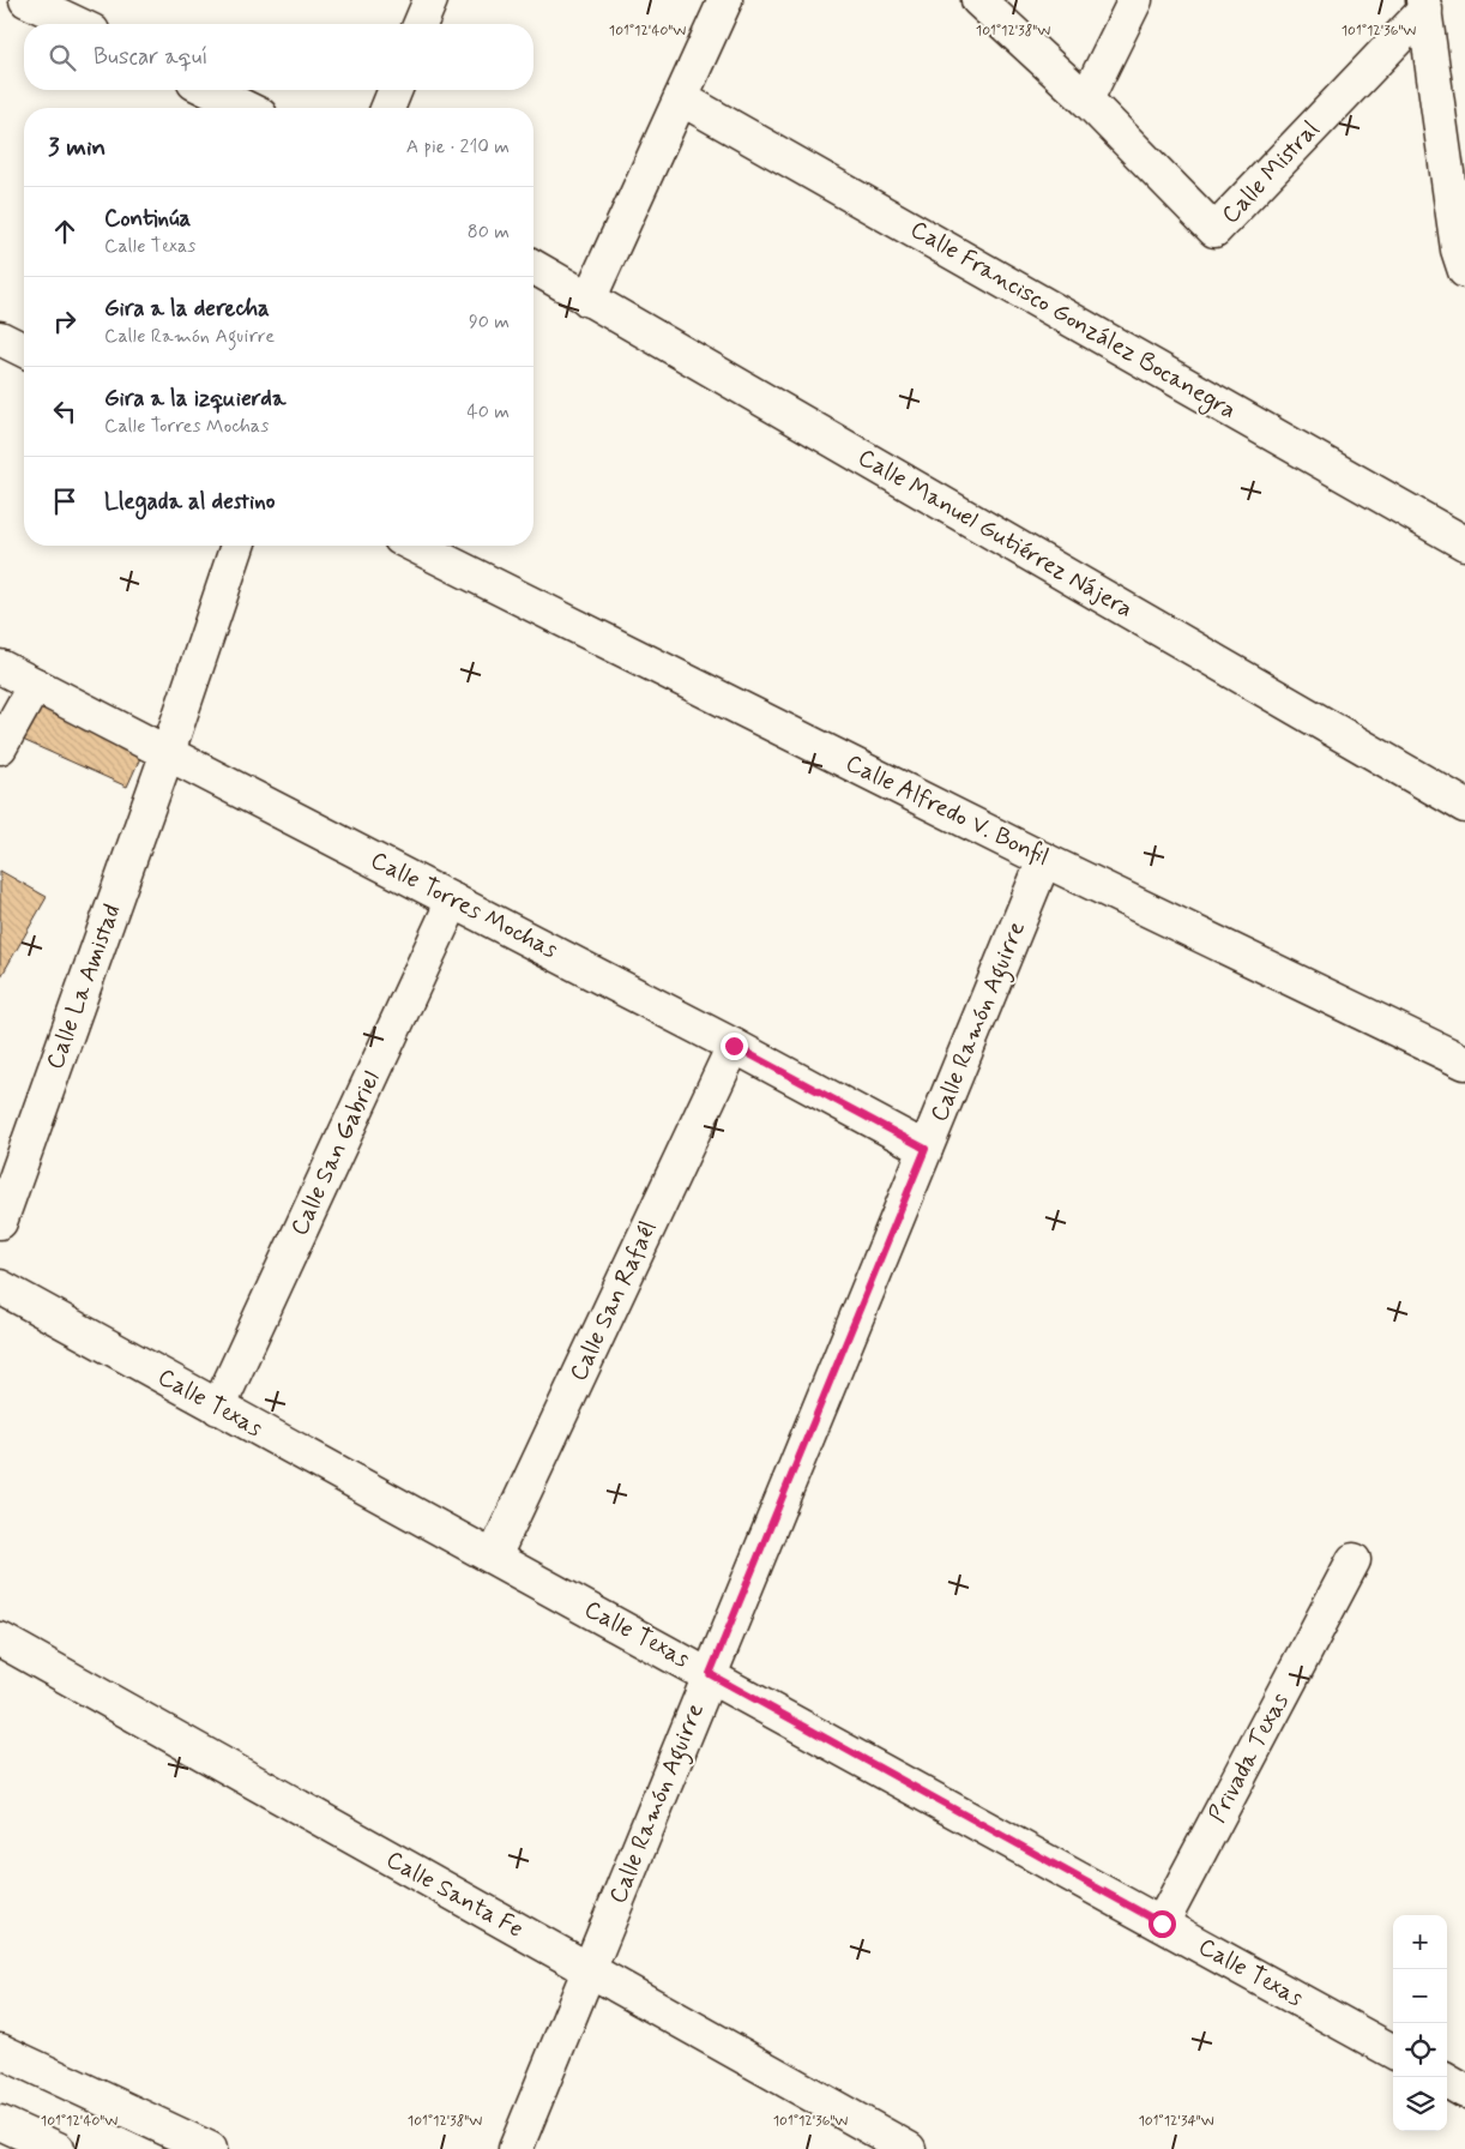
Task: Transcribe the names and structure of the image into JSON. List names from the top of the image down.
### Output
{
  "streets": {
    "street": [
      "Calle Mistral",
      "Calle Francisco González Bocanegra",
      "Calle Manuel Gutiérrez Nájera",
      "Calle Alfredo V. Bonfil",
      "Calle Torres Mochas",
      "Calle La Amistad",
      "Calle Ramón Aguirre",
      "Calle San Gabriel",
      "Calle San Rafaél",
      "Calle Texas",
      "Privada Texas",
      "Calle Santa Fe"
    ]
  },
  "crossings": [
    ["Calle Alfredo V. Bonfil", "Calle Ramón Aguirre"],
    ["Calle Torres Mochas", "Calle La Amistad"],
    ["Calle Torres Mochas", "Calle Ramón Aguirre"],
    ["Calle Torres Mochas", "Calle San Gabriel"],
    ["Calle Torres Mochas", "Calle San Rafaél"],
    ["Calle Ramón Aguirre", "Calle Texas"],
    ["Calle Ramón Aguirre", "Calle Santa Fe"],
    ["Calle San Gabriel", "Calle Texas"],
    ["Calle San Rafaél", "Calle Texas"],
    ["Calle Texas", "Privada Texas"]
  ],
  "page": {
    "search": "Buscar aquí",
    "heading": ["3 min", "A pie · 210 m"],
    "list": [
      ["Continúa", "Calle Texas", "80 m"],
      ["Gira a la derecha", "Calle Ramón Aguirre", "90 m"],
      ["Gira a la izquierda", "Calle Torres Mochas", "40 m"],
      "Llegada al destino"
    ],
    "map_buttons": ["+", "−"]
  },
  "coordinates": [
    "101°12'40\"W",
    "101°12'38\"W",
    "101°12'36\"W",
    "101°12'34\"W"
  ]
}
